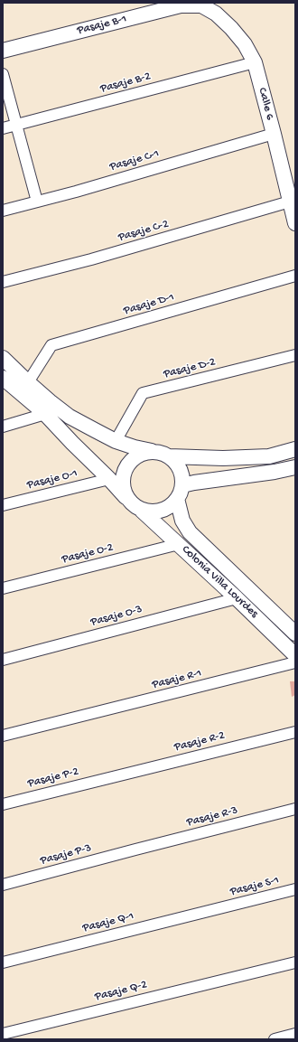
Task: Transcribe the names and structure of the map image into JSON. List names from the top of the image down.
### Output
{
  "streets": {
    "street": [
      "Pasaje B-1",
      "Pasaje B-2",
      "Calle 6",
      "Pasaje C-1",
      "Pasaje C-2",
      "Pasaje D-1",
      "Pasaje D-2",
      "Pasaje O-1",
      "Pasaje O-2",
      "Colonia Villa Lourdes",
      "Pasaje O-3",
      "Pasaje R-1",
      "Pasaje R-2",
      "Pasaje P-2",
      "Pasaje R-3",
      "Pasaje P-3",
      "Pasaje S-1",
      "Pasaje Q-1",
      "Pasaje Q-2"
    ]
  },
  "crossings": [
    ["Pasaje B-1", "Calle 6"],
    ["Pasaje B-2", "Calle 6"],
    ["Calle 6", "Pasaje C-1"],
    ["Calle 6", "Pasaje C-2"],
    ["Pasaje O-1", "Colonia Villa Lourdes"],
    ["Pasaje O-2", "Colonia Villa Lourdes"],
    ["Colonia Villa Lourdes", "Pasaje O-3"],
    ["Pasaje R-2", "Pasaje P-2"],
    ["Pasaje R-3", "Pasaje P-3"],
    ["Pasaje S-1", "Pasaje Q-1"]
  ]
}
